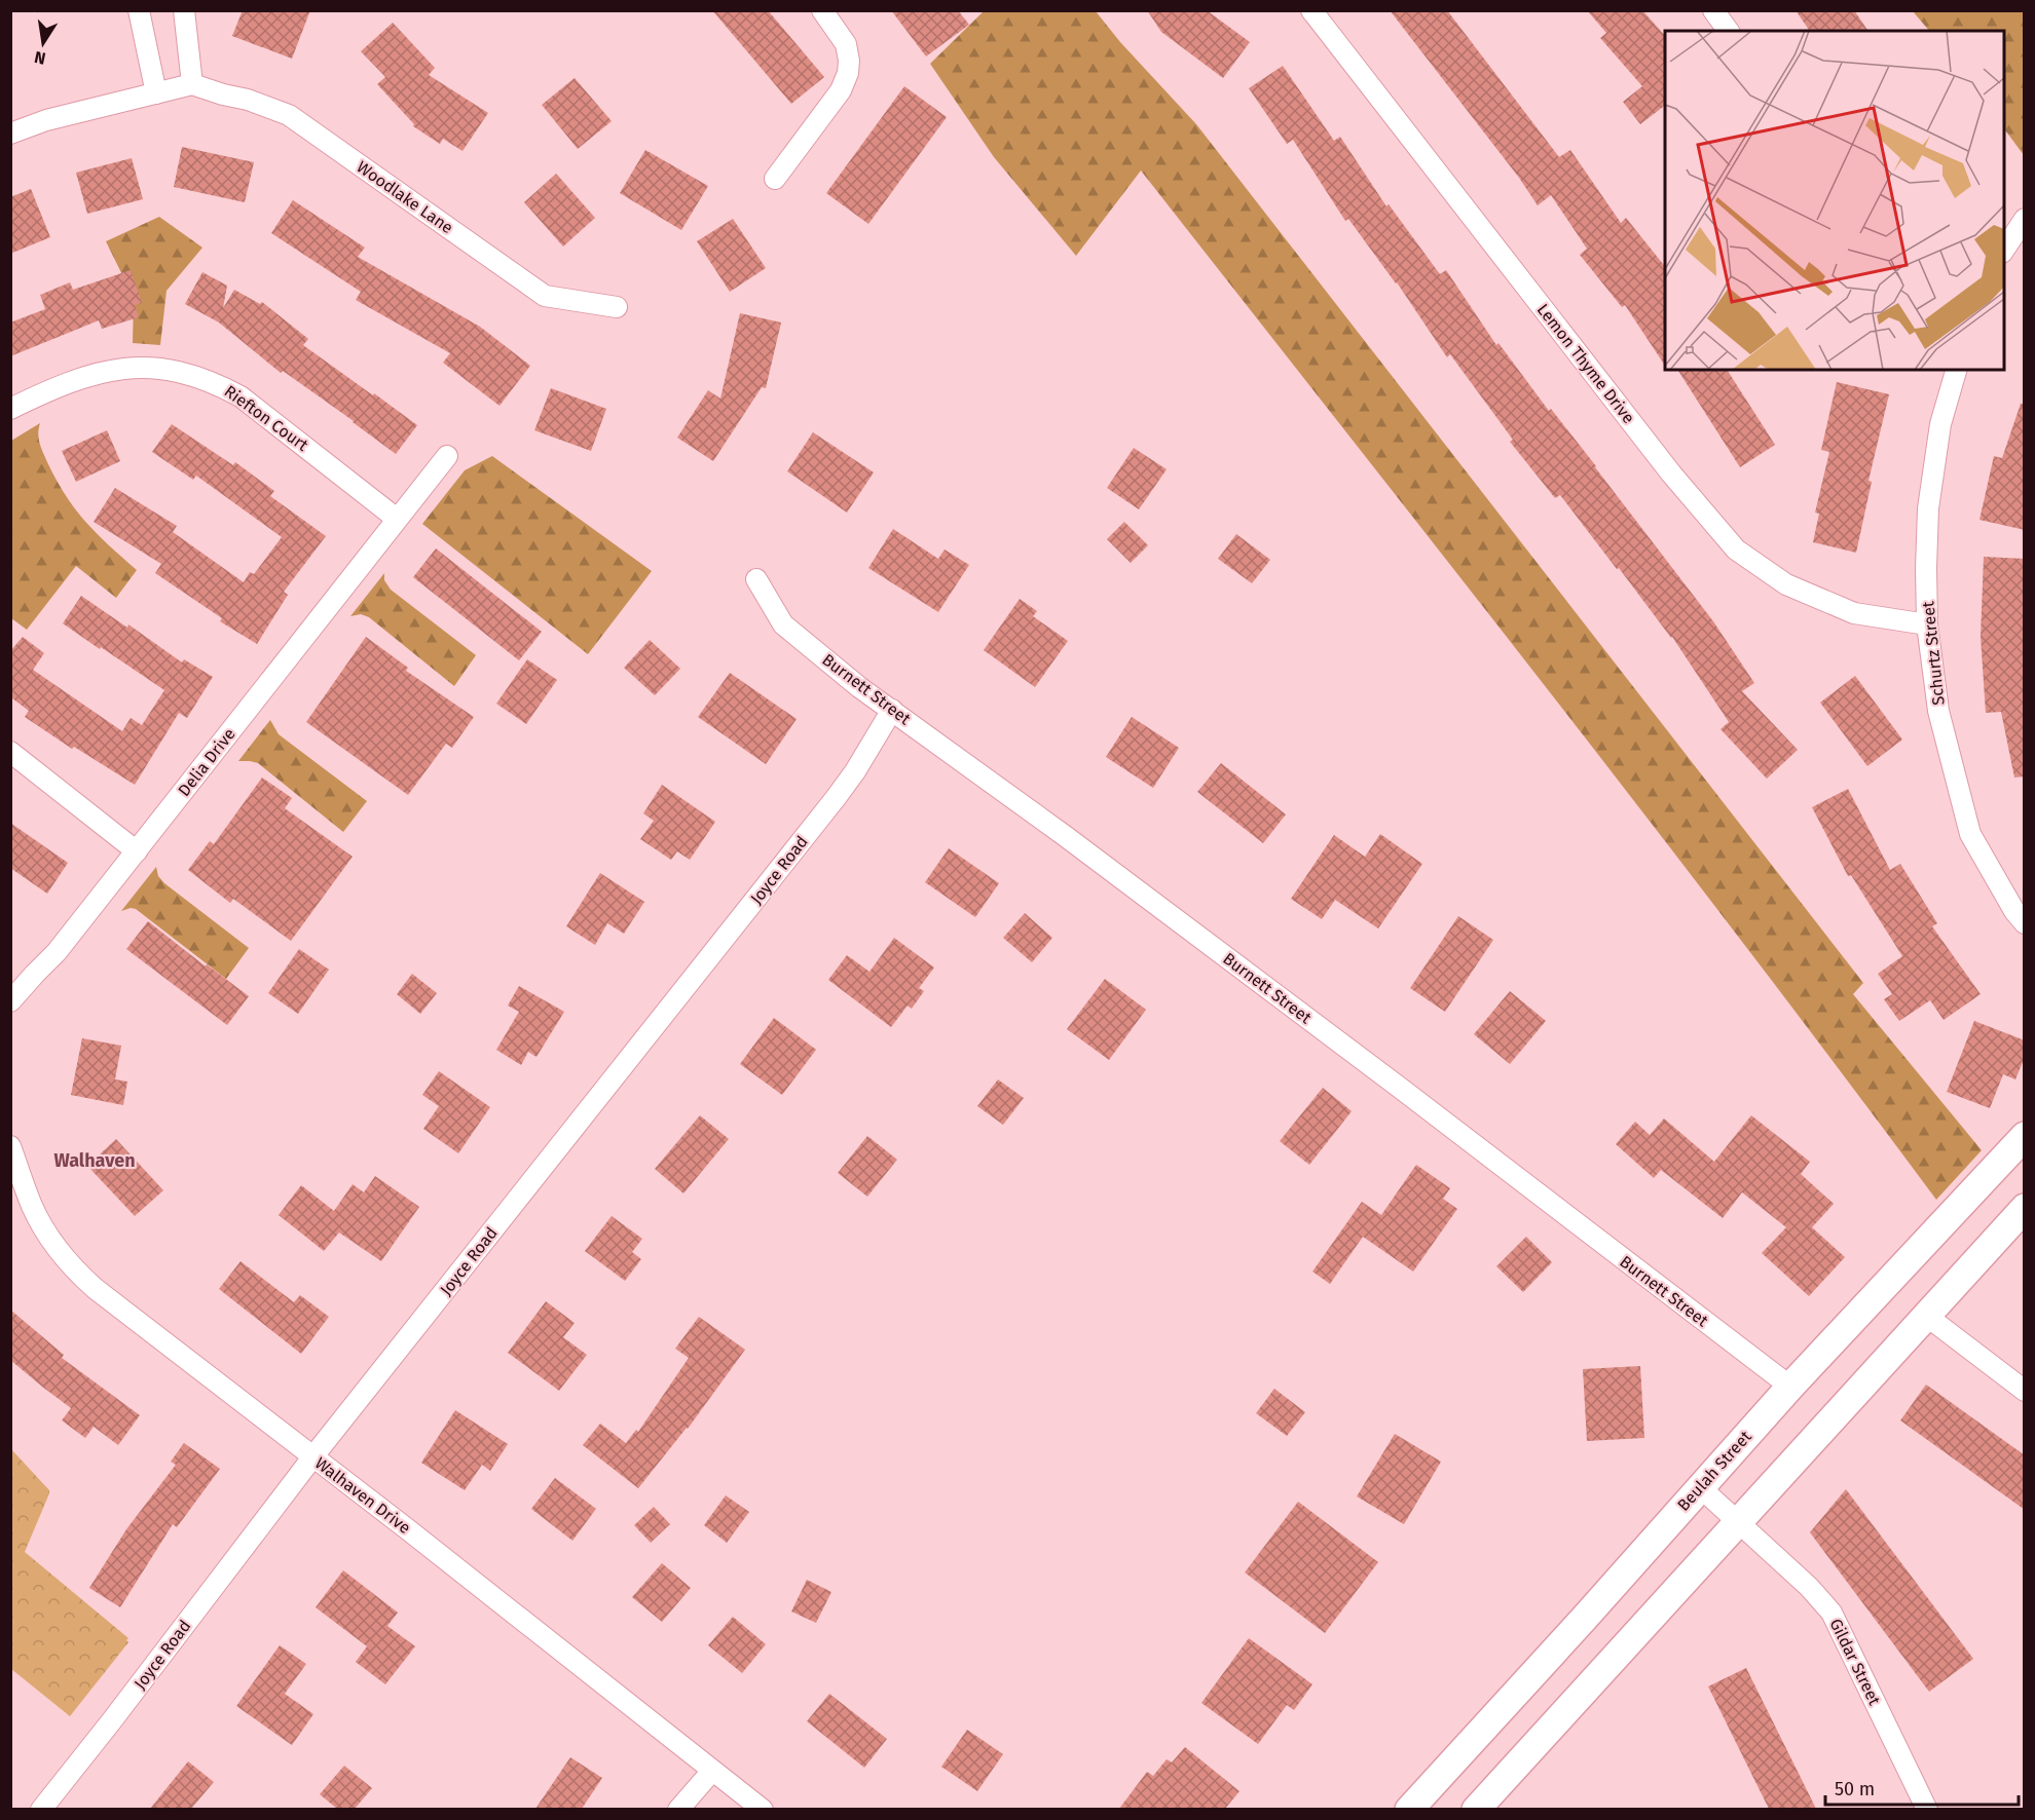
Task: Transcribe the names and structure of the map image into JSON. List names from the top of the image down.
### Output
{
  "streets": {
    "main road": ["Beulah Street"],
    "street": [
      "Woodlake Lane",
      "Lemon Thyme Drive",
      "Riefton Court",
      "Schurtz Street",
      "Burnett Street",
      "Delia Drive",
      "Joyce Road",
      "Walhaven Drive",
      "Gildar Street"
    ]
  },
  "crossings": [
    ["Lemon Thyme Drive", "Schurtz Street"],
    ["Riefton Court", "Delia Drive"],
    ["Burnett Street", "Joyce Road"],
    ["Burnett Street", "Beulah Street"],
    ["Joyce Road", "Walhaven Drive"],
    ["Beulah Street", "Gildar Street"]
  ],
  "districts": ["Walhaven"],
  "scale_bar": "50 m",
  "north": "bottom"
}
